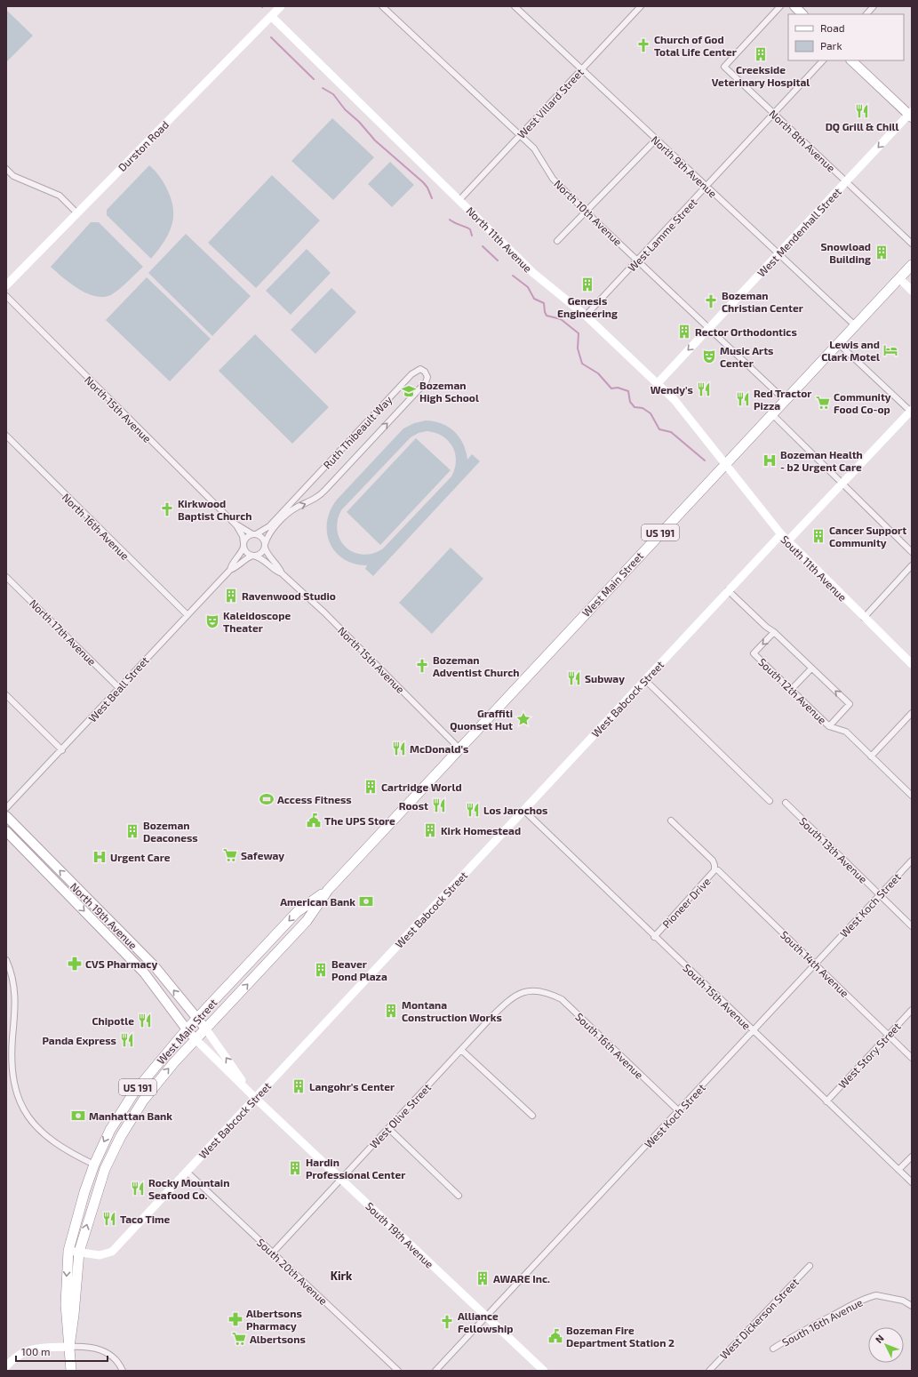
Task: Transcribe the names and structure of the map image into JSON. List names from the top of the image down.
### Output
{
  "streets": {
    "highway": ["US 191", "West Main Street"],
    "main road": ["North 19th Avenue", "South 19th Avenue"],
    "street": [
      "West Villard Street",
      "North 8th Avenue",
      "Durston Road",
      "North 9th Avenue",
      "North 10th Avenue",
      "West Mendenhall Street",
      "West Lamme Street",
      "North 11th Avenue",
      "North 15th Avenue",
      "Ruth Thibeault Way",
      "North 16th Avenue",
      "South 11th Avenue",
      "North 17th Avenue",
      "West Beall Street",
      "South 12th Avenue",
      "West Babcock Street",
      "South 13th Avenue",
      "Pioneer Drive",
      "West Koch Street",
      "South 14th Avenue",
      "South 15th Avenue",
      "South 16th Avenue",
      "West Story Street",
      "West Olive Street",
      "South 20th Avenue",
      "West Dickerson Street"
    ]
  },
  "crossings": [
    ["West Villard Street", "North 9th Avenue"],
    ["West Villard Street", "North 10th Avenue"],
    ["West Villard Street", "North 11th Avenue"],
    ["North 8th Avenue", "West Mendenhall Street"],
    ["North 8th Avenue", "West Lamme Street"],
    ["Durston Road", "North 11th Avenue"],
    ["North 9th Avenue", "West Mendenhall Street"],
    ["North 9th Avenue", "West Lamme Street"],
    ["North 9th Avenue", "West Main Street"],
    ["North 10th Avenue", "West Mendenhall Street"],
    ["North 10th Avenue", "West Lamme Street"],
    ["North 10th Avenue", "West Main Street"],
    ["West Mendenhall Street", "North 11th Avenue"],
    ["West Lamme Street", "North 11th Avenue"],
    ["North 11th Avenue", "South 11th Avenue"],
    ["North 11th Avenue", "West Main Street"],
    ["North 15th Avenue", "Ruth Thibeault Way"],
    ["North 15th Avenue", "West Main Street"],
    ["North 15th Avenue", "West Beall Street"],
    ["Ruth Thibeault Way", "West Beall Street"],
    ["North 16th Avenue", "West Beall Street"],
    ["South 11th Avenue", "West Main Street"],
    ["South 11th Avenue", "West Babcock Street"],
    ["West Main Street", "West Babcock Street"],
    ["West Main Street", "North 19th Avenue"],
    ["West Main Street", "South 19th Avenue"],
    ["North 17th Avenue", "West Beall Street"],
    ["West Babcock Street", "South 15th Avenue"],
    ["West Babcock Street", "South 19th Avenue"],
    ["West Babcock Street", "South 20th Avenue"],
    ["South 13th Avenue", "West Koch Street"],
    ["Pioneer Drive", "South 15th Avenue"],
    ["West Koch Street", "South 14th Avenue"],
    ["West Koch Street", "South 15th Avenue"],
    ["West Koch Street", "South 16th Avenue"],
    ["West Koch Street", "South 19th Avenue"],
    ["North 19th Avenue", "South 19th Avenue"],
    ["South 14th Avenue", "West Story Street"],
    ["South 15th Avenue", "West Story Street"],
    ["South 16th Avenue", "West Olive Street"],
    ["West Olive Street", "South 19th Avenue"],
    ["West Olive Street", "South 20th Avenue"]
  ],
  "one_way": ["West Mendenhall Street"],
  "districts": ["Kirk"],
  "places": {
    "church": [
      "Church of God Total Life Center",
      "Bozeman Christian Center",
      "Kirkwood Baptist Church",
      "Bozeman Adventist Church",
      "Alliance Fellowship"
    ],
    "building": [
      "Creekside Veterinary Hospital",
      "Snowload Building",
      "Genesis Engineering",
      "Rector Orthodontics",
      "Cancer Support Community",
      "Ravenwood Studio",
      "Cartridge World",
      "Kirk Homestead",
      "Bozeman Deaconess",
      "Beaver Pond Plaza",
      "Montana Construction Works",
      "Langohr's Center",
      "Hardin Professional Center",
      "AWARE Inc."
    ],
    "restaurant": [
      "DQ Grill & Chill",
      "Wendy's",
      "Red Tractor Pizza",
      "Subway",
      "McDonald's",
      "Roost",
      "Los Jarochos",
      "Chipotle",
      "Panda Express",
      "Rocky Mountain Seafood Co.",
      "Taco Time"
    ],
    "hotel": ["Lewis and Clark Motel"],
    "theatre": ["Music Arts Center", "Kaleidoscope Theater"],
    "school or university": ["Bozeman High School"],
    "supermarket": ["Community Food Co-op", "Safeway", "Albertsons"],
    "hospital": ["Bozeman Health - b2 Urgent Care", "Urgent Care"],
    "place": ["Graffiti Quonset Hut"],
    "sports": ["Access Fitness"],
    "public building": ["The UPS Store", "Bozeman Fire Department Station 2"],
    "bank": ["American Bank", "Manhattan Bank"],
    "pharmacy": ["CVS Pharmacy", "Albertsons Pharmacy"]
  },
  "legend": ["Road", "Park"],
  "scale_bar": "100 m",
  "north": "top left"
}
